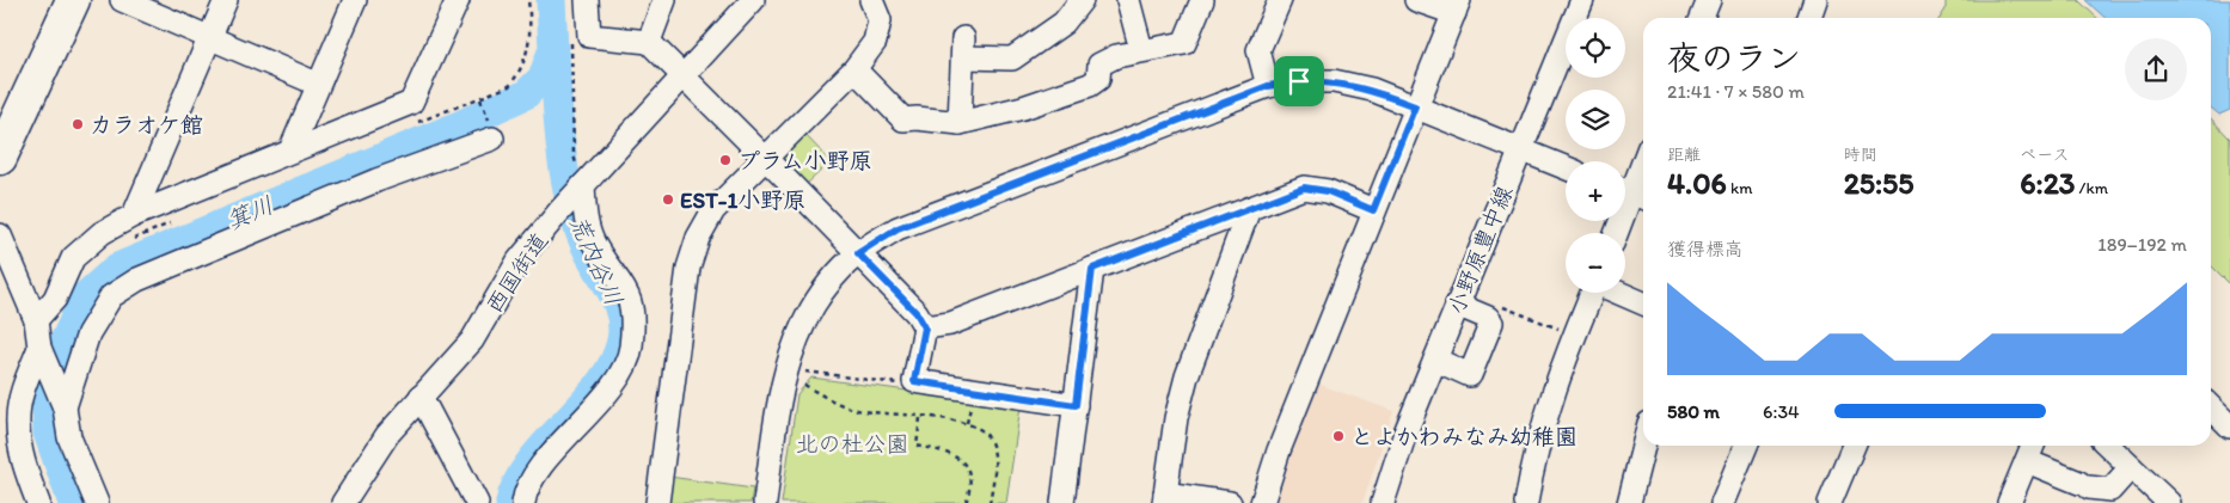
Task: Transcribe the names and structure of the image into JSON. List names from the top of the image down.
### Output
{
  "streets": {
    "street": ["小野原豊中線", "西国街道"]
  },
  "water": ["箕川", "荒内谷川"],
  "parks": ["北の杜公園"],
  "places": [
    "カラオケ館",
    "プラム小野原",
    "EST-1小野原",
    "とよかわみなみ幼稚園"
  ],
  "page": {
    "map_buttons": ["+", "−"],
    "heading": ["夜のラン", "21:41 · 7 × 580 m"],
    "stats": [
      ["距離", "4.06 km"],
      ["時間", "25:55"],
      ["ペース", "6:23 /km"]
    ],
    "chart": ["獲得標高", "189–192 m"],
    "list": [
      {
        "name": "580 m",
        "note": "6:34"
      }
    ]
  }
}
